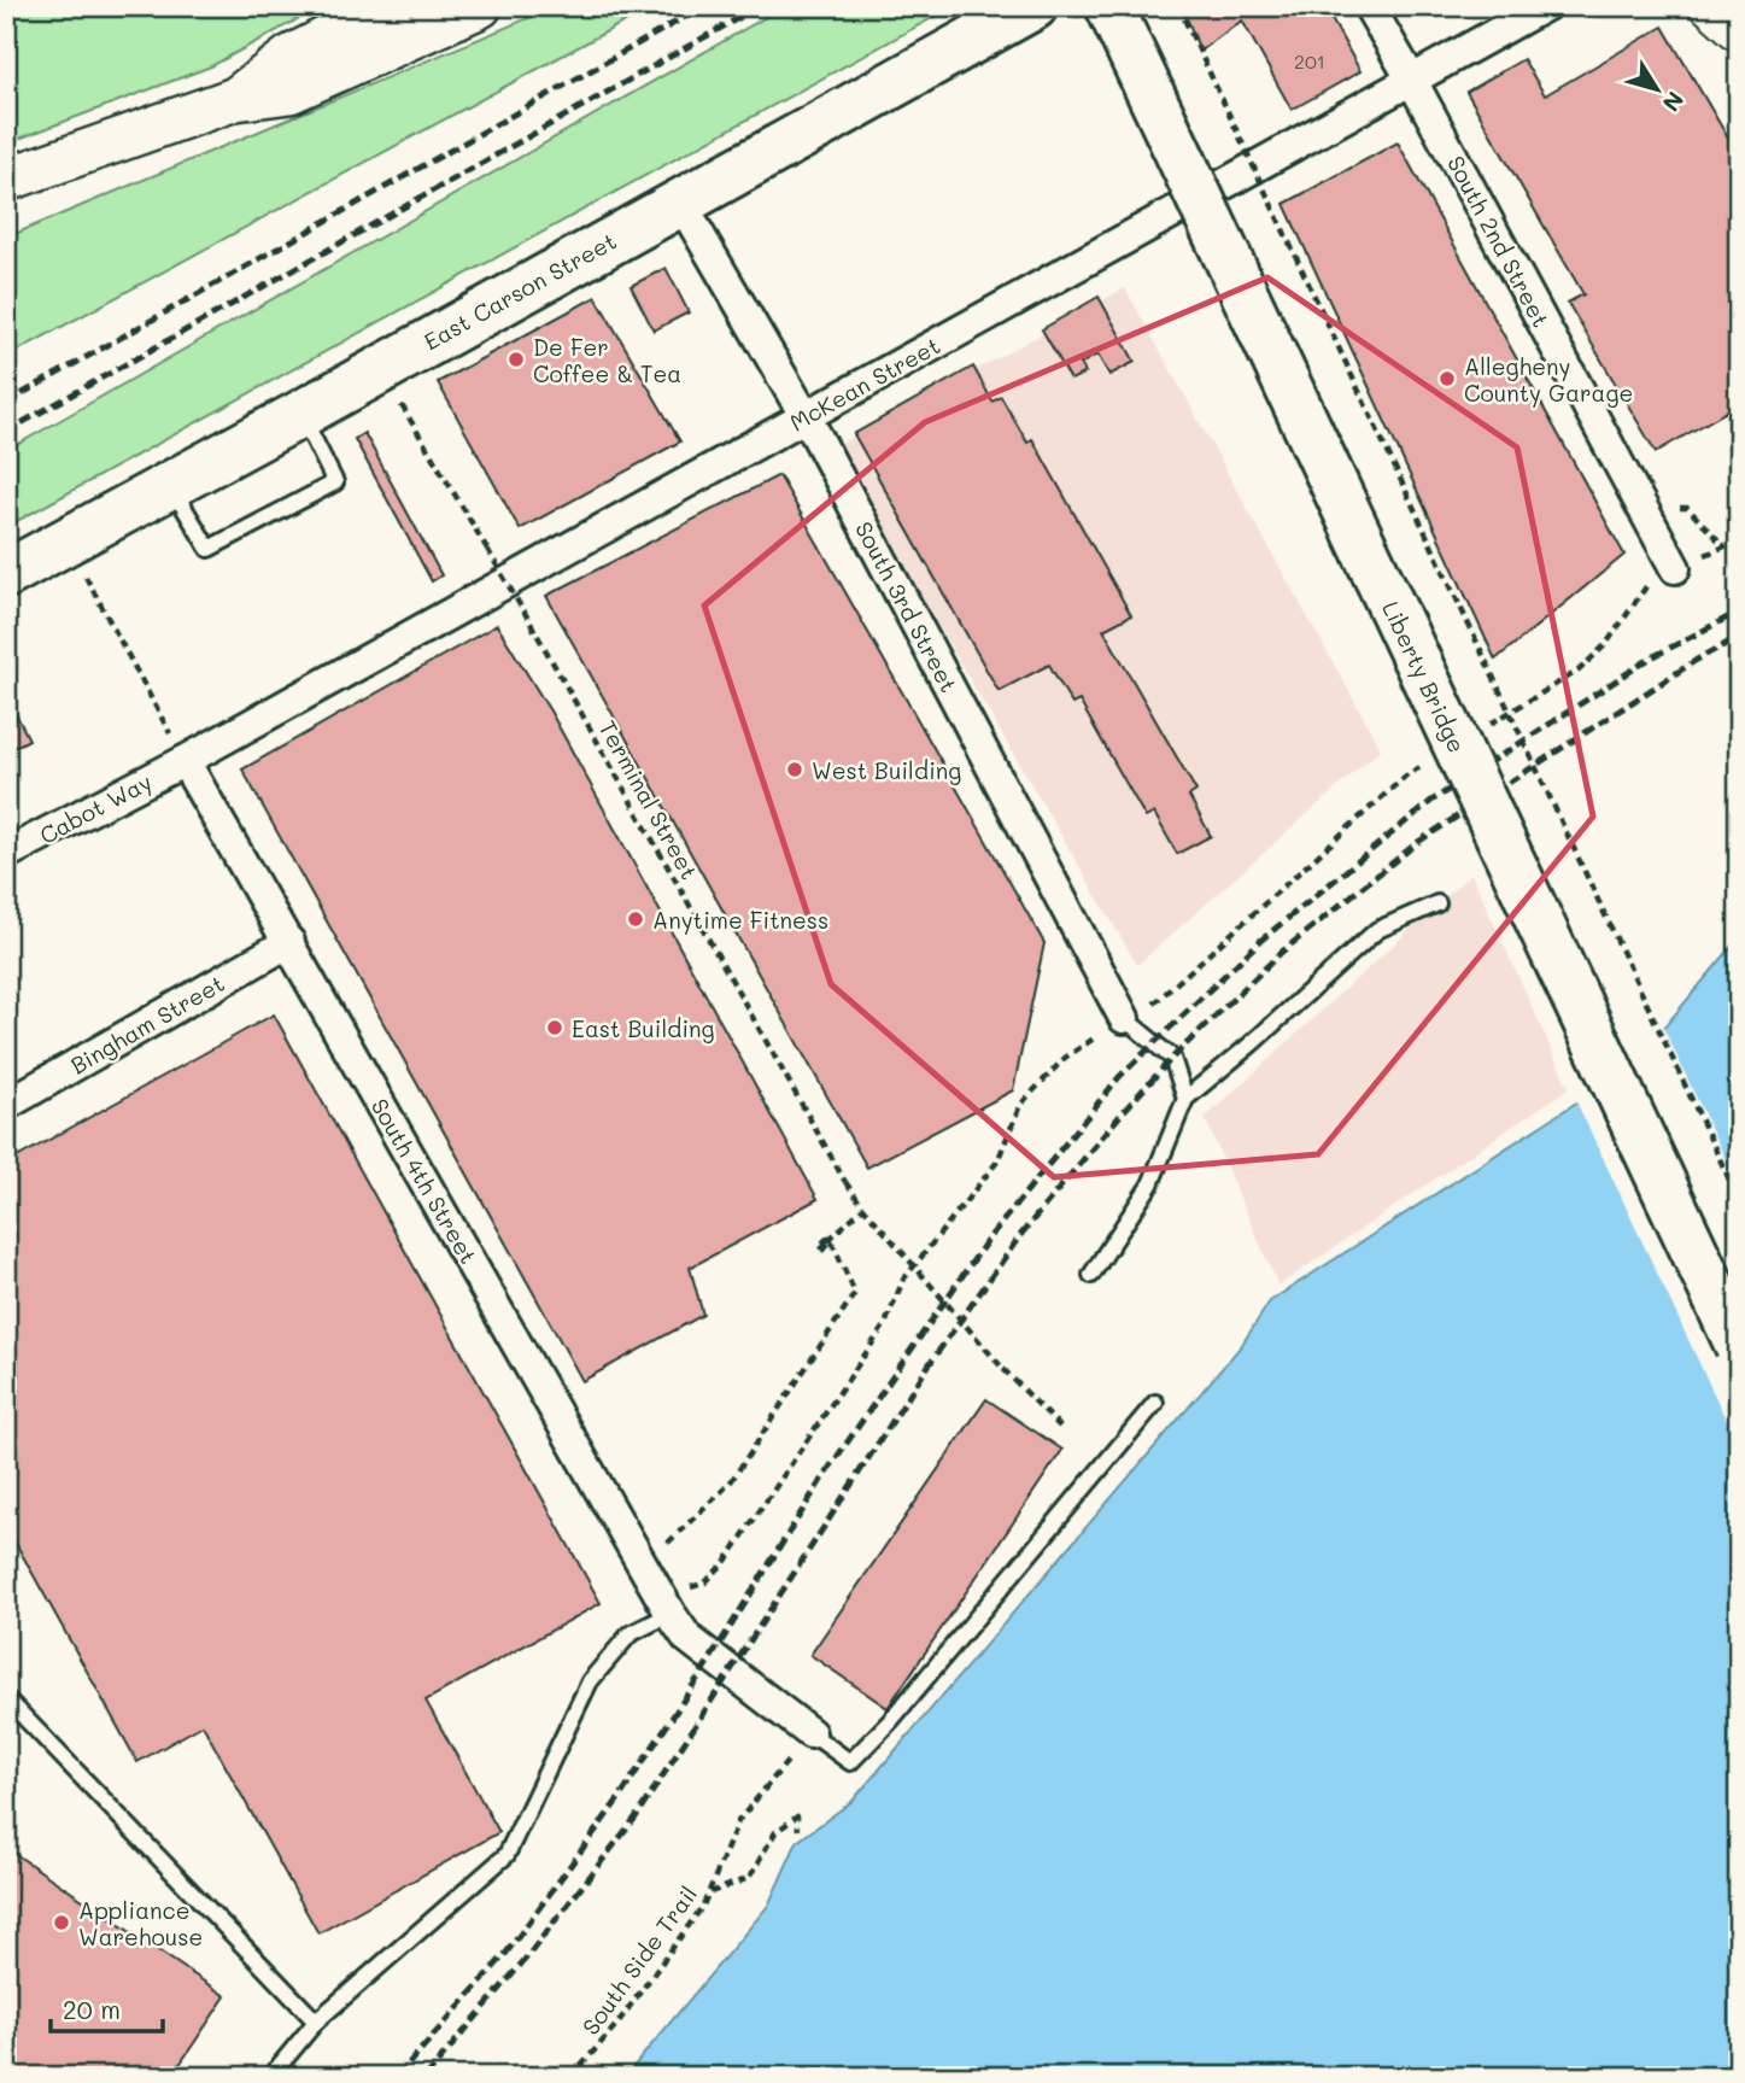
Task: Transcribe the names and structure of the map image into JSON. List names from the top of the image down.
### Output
{
  "streets": {
    "main road": ["East Carson Street", "Liberty Bridge"],
    "street": [
      "South 2nd Street",
      "McKean Street",
      "South 3rd Street",
      "Cabot Way",
      "Bingham Street",
      "South 4th Street"
    ],
    "path": ["Terminal Street", "South Side Trail"]
  },
  "crossings": [
    ["South 2nd Street", "McKean Street"],
    ["East Carson Street", "South 3rd Street"],
    ["East Carson Street", "Terminal Street"],
    ["McKean Street", "South 3rd Street"],
    ["McKean Street", "Cabot Way"],
    ["McKean Street", "South 4th Street"],
    ["Cabot Way", "South 4th Street"],
    ["Bingham Street", "South 4th Street"],
    ["South 4th Street", "South Side Trail"]
  ],
  "places": [
    "De Fer Coffee & Tea",
    "Allegheny County Garage",
    "West Building",
    "Anytime Fitness",
    "East Building",
    "Appliance Warehouse"
  ],
  "house_numbers": ["201"],
  "scale_bar": "20 m",
  "north": "bottom right"
}
